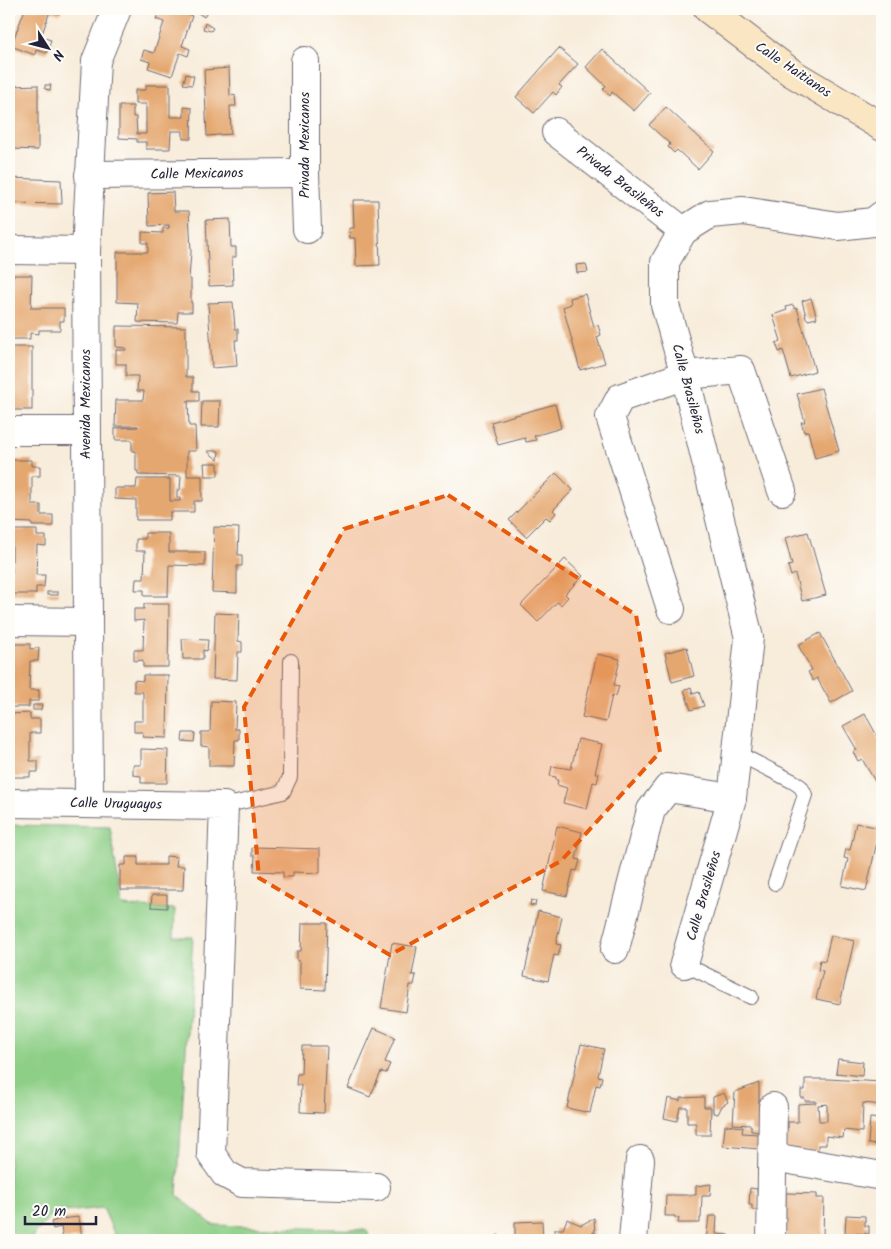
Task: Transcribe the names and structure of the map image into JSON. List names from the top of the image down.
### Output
{
  "streets": {
    "street": [
      "Calle Haitianos",
      "Privada Mexicanos",
      "Calle Mexicanos",
      "Privada Brasileños",
      "Calle Brasileños",
      "Avenida Mexicanos",
      "Calle Uruguayos"
    ]
  },
  "crossings": [
    ["Privada Mexicanos", "Calle Mexicanos"],
    ["Calle Mexicanos", "Avenida Mexicanos"],
    ["Privada Brasileños", "Calle Brasileños"],
    ["Avenida Mexicanos", "Calle Uruguayos"]
  ],
  "scale_bar": "20 m",
  "north": "bottom right"
}
